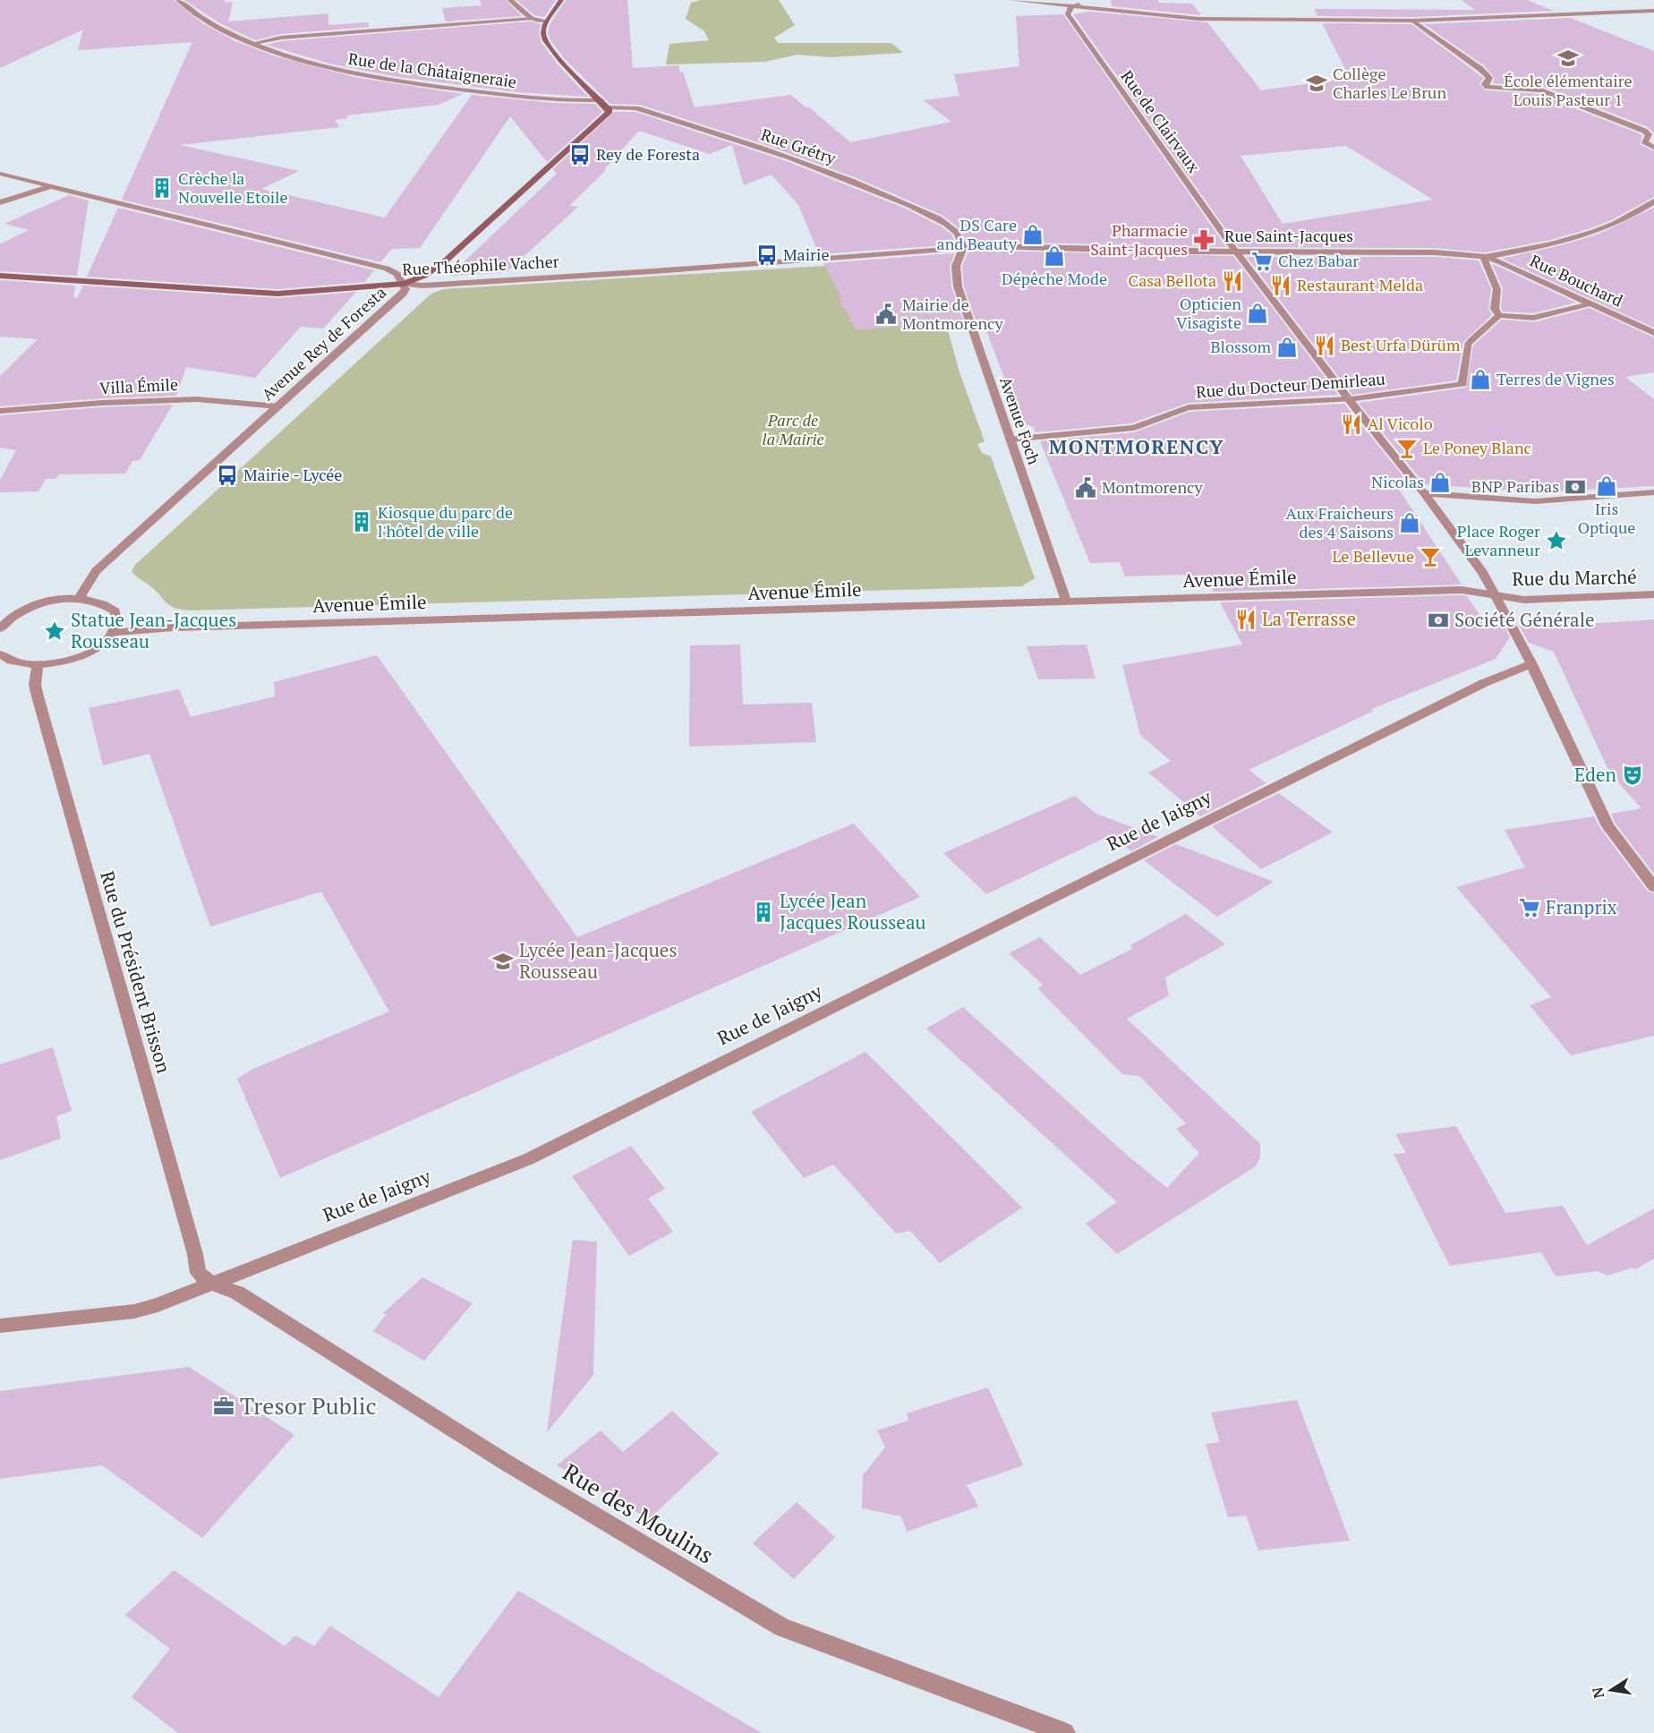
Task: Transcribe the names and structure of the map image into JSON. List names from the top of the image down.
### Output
{
  "streets": {
    "main road": ["Rue Théophile Vacher", "Avenue Rey de Foresta"],
    "street": [
      "Rue de la Châtaigneraie",
      "Rue de Clairvaux",
      "Rue Grétry",
      "Rue Saint-Jacques",
      "Rue Bouchard",
      "Rue du Docteur Demirleau",
      "Villa Émile",
      "Avenue Foch",
      "Rue du Marché",
      "Avenue Émile",
      "Rue de Jaigny",
      "Rue du Président Brisson",
      "Rue des Moulins"
    ]
  },
  "crossings": [
    ["Rue de la Châtaigneraie", "Rue Grétry"],
    ["Rue de la Châtaigneraie", "Avenue Rey de Foresta"],
    ["Rue de Clairvaux", "Rue Saint-Jacques"],
    ["Rue Grétry", "Rue Saint-Jacques"],
    ["Rue Grétry", "Rue Théophile Vacher"],
    ["Rue Grétry", "Avenue Rey de Foresta"],
    ["Rue Grétry", "Avenue Foch"],
    ["Rue Saint-Jacques", "Rue Théophile Vacher"],
    ["Rue Saint-Jacques", "Rue Bouchard"],
    ["Rue Saint-Jacques", "Avenue Foch"],
    ["Rue Théophile Vacher", "Avenue Rey de Foresta"],
    ["Rue Théophile Vacher", "Avenue Foch"],
    ["Avenue Rey de Foresta", "Villa Émile"],
    ["Rue du Docteur Demirleau", "Avenue Foch"],
    ["Avenue Foch", "Avenue Émile"],
    ["Rue du Marché", "Avenue Émile"],
    ["Rue de Jaigny", "Rue du Président Brisson"],
    ["Rue de Jaigny", "Rue des Moulins"],
    ["Rue du Président Brisson", "Rue des Moulins"]
  ],
  "districts": ["MONTMORENCY"],
  "parks": ["Parc de la Mairie"],
  "places": {
    "school or university": ["École élémentaire Louis Pasteur 1", "Collège Charles Le Brun", "Lycée Jean-Jacques Rousseau"],
    "bus stop": ["Rey de Foresta", "Mairie", "Mairie - Lycée"],
    "building": ["Crèche la Nouvelle Etoile", "Kiosque du parc de l'hôtel de ville", "Lycée Jean Jacques Rousseau"],
    "shop": [
      "DS Care and Beauty",
      "Dépêche Mode",
      "Opticien Visagiste",
      "Blossom",
      "Terres de Vignes",
      "Nicolas",
      "Iris Optique",
      "Aux Fraîcheurs des 4 Saisons"
    ],
    "pharmacy": ["Pharmacie Saint-Jacques"],
    "supermarket": ["Chez Babar", "Franprix"],
    "restaurant": [
      "Casa Bellota",
      "Restaurant Melda",
      "Best Urfa Dürüm",
      "Al Vicolo",
      "La Terrasse"
    ],
    "public building": ["Mairie de Montmorency", "Montmorency"],
    "bar": ["Le Poney Blanc", "Le Bellevue"],
    "bank": ["BNP Paribas", "Société Générale"],
    "place": ["Place Roger Levanneur", "Statue Jean-Jacques Rousseau"],
    "theatre": ["Eden"],
    "office": ["Tresor Public"]
  },
  "north": "left"
}
